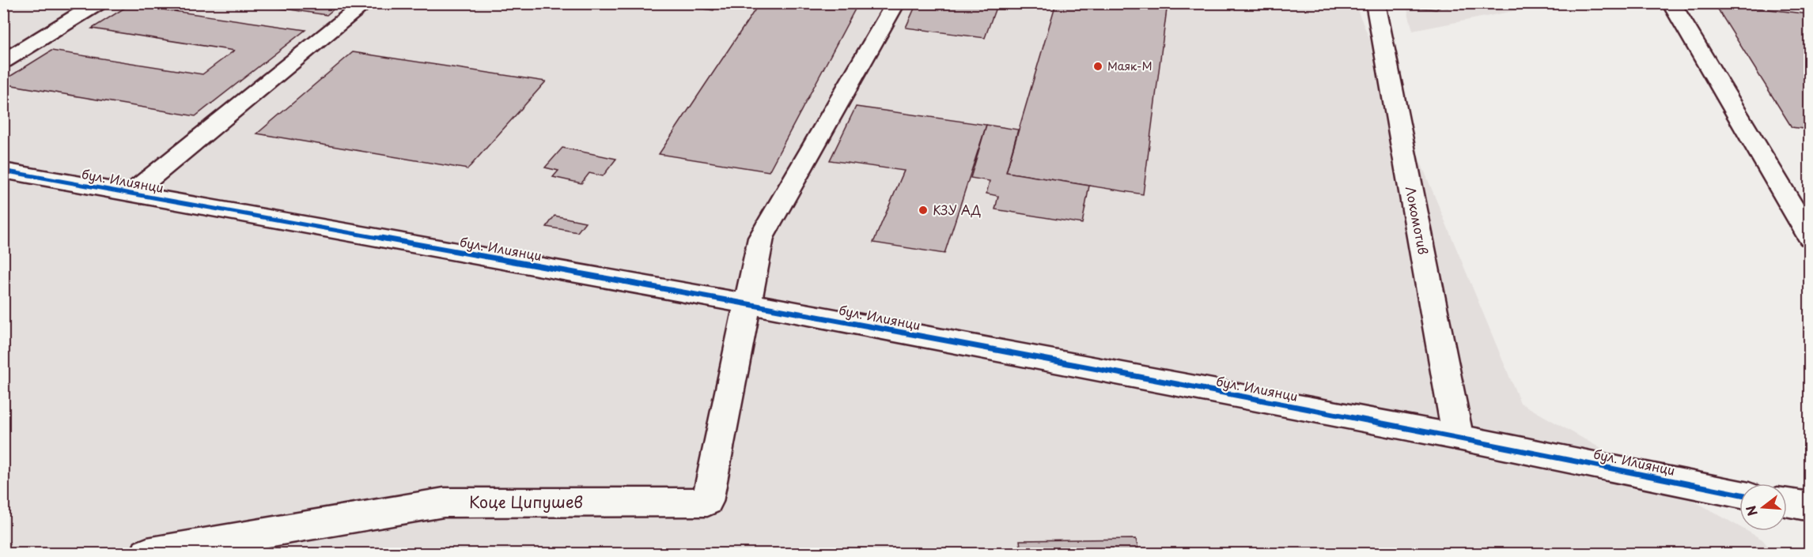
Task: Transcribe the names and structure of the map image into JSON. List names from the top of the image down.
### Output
{
  "streets": {
    "street": ["бул. Илиянци", "Локомотив", "Коце Ципушев"]
  },
  "crossings": [
    ["бул. Илиянци", "Локомотив"],
    ["бул. Илиянци", "Коце Ципушев"]
  ],
  "places": ["Маяк-М", "КЗУ АД"],
  "north": "left"
}
